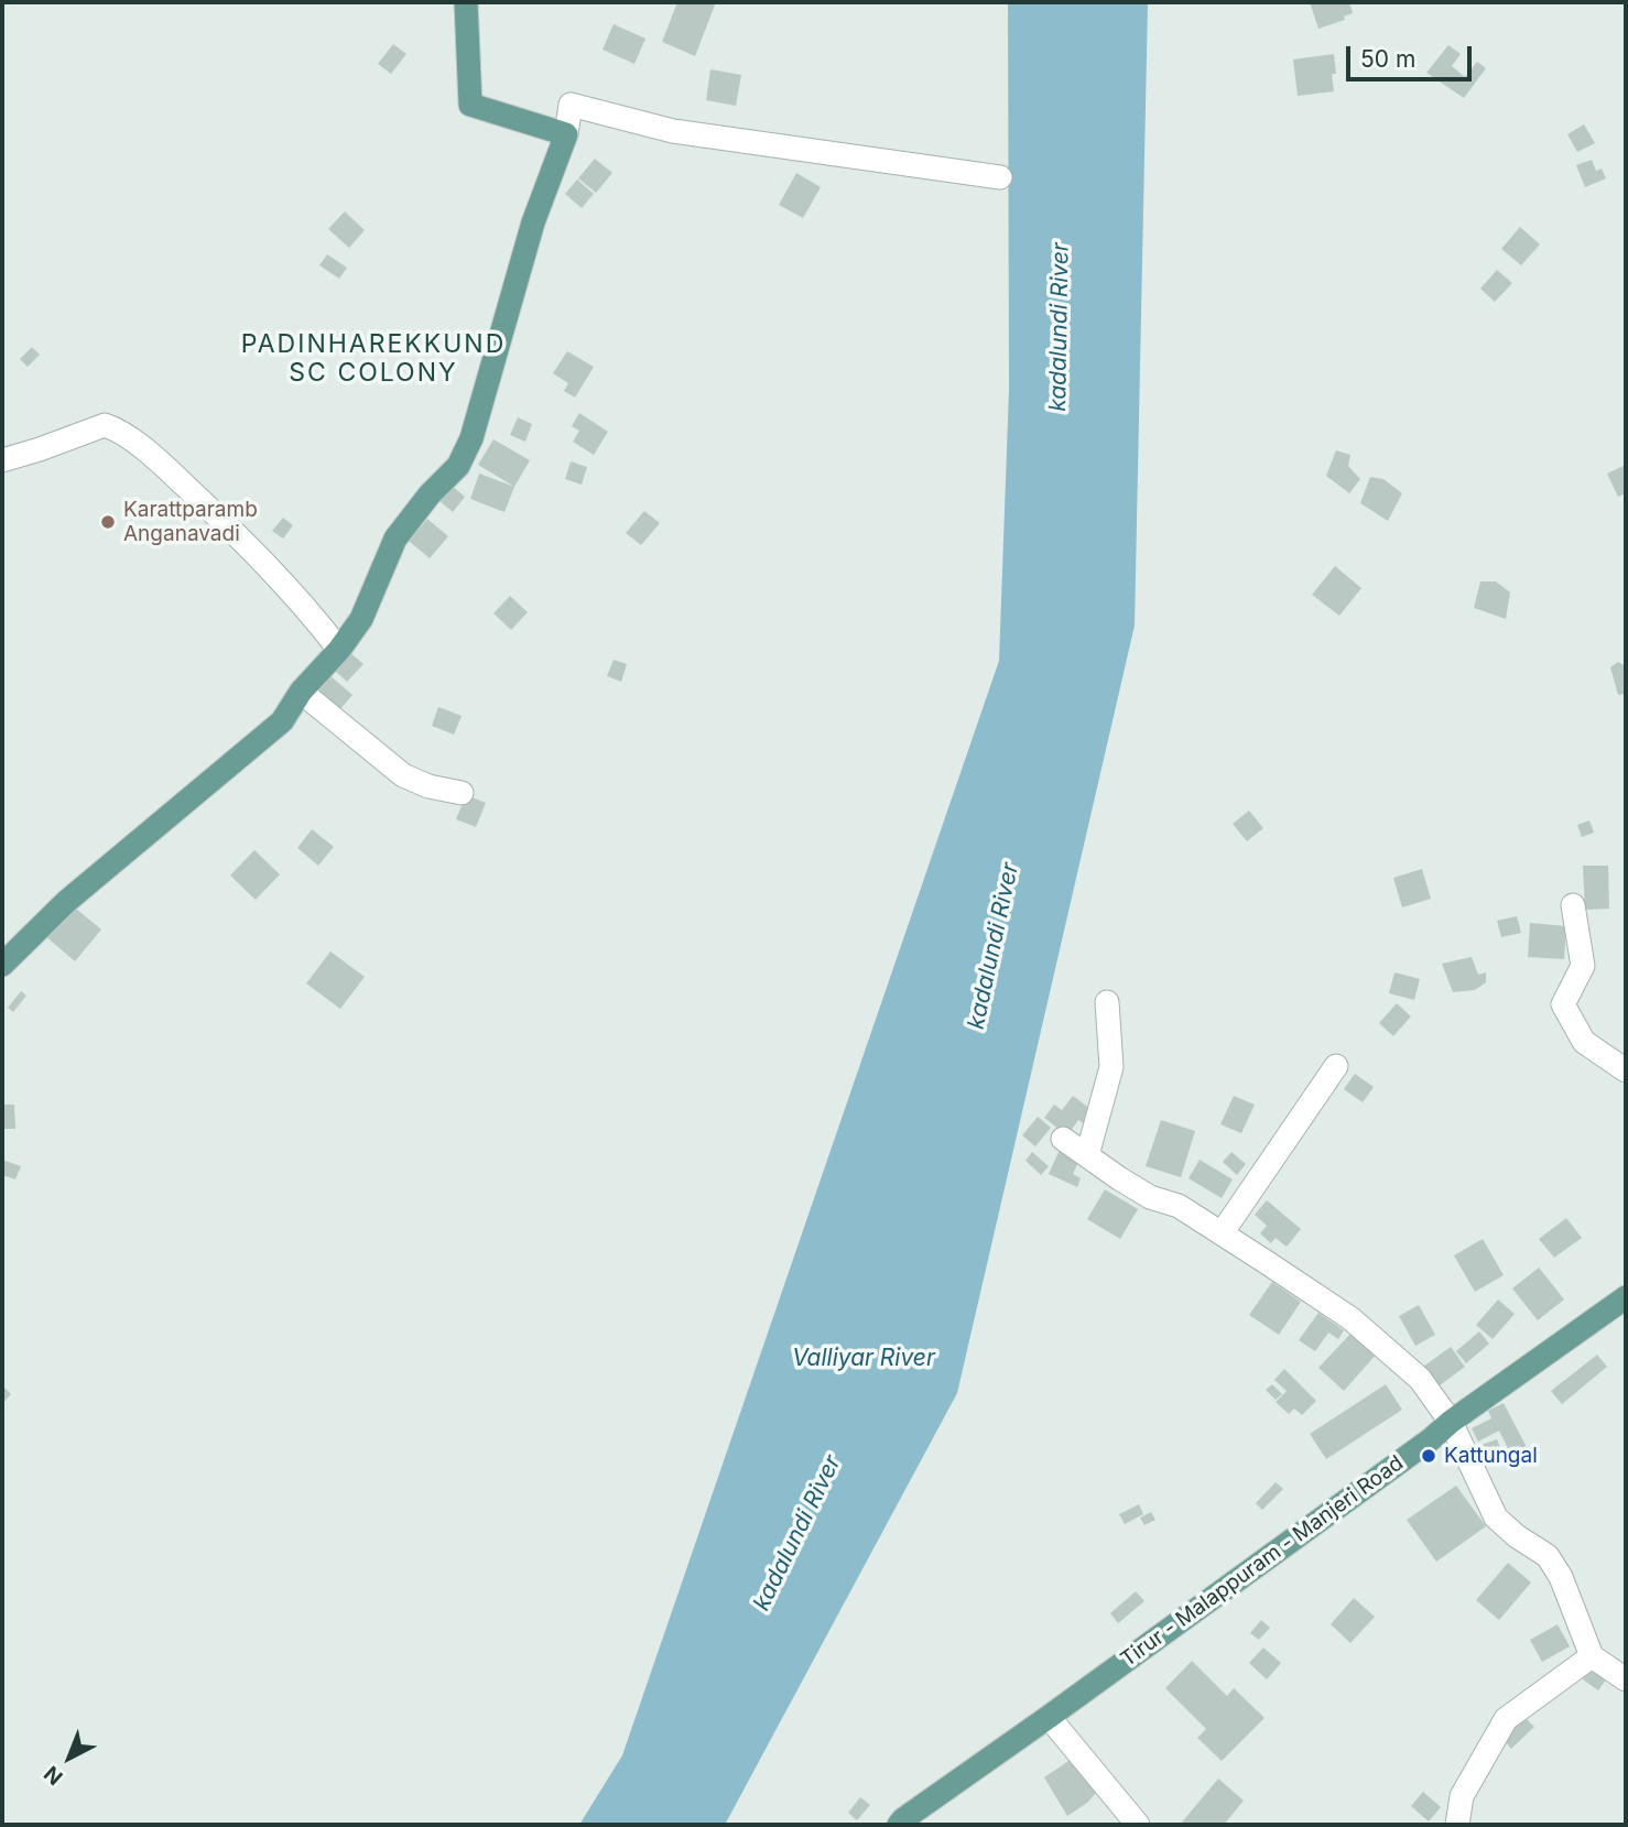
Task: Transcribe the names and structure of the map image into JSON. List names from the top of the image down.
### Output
{
  "streets": {
    "main road": ["Tirur - Malappuram - Manjeri Road"]
  },
  "districts": ["PADINHAREKKUND SC COLONY"],
  "water": ["kadalundi River", "Valliyar River"],
  "places": ["Karattparamb Anganavadi", "Kattungal"],
  "scale_bar": "50 m",
  "north": "bottom left"
}
